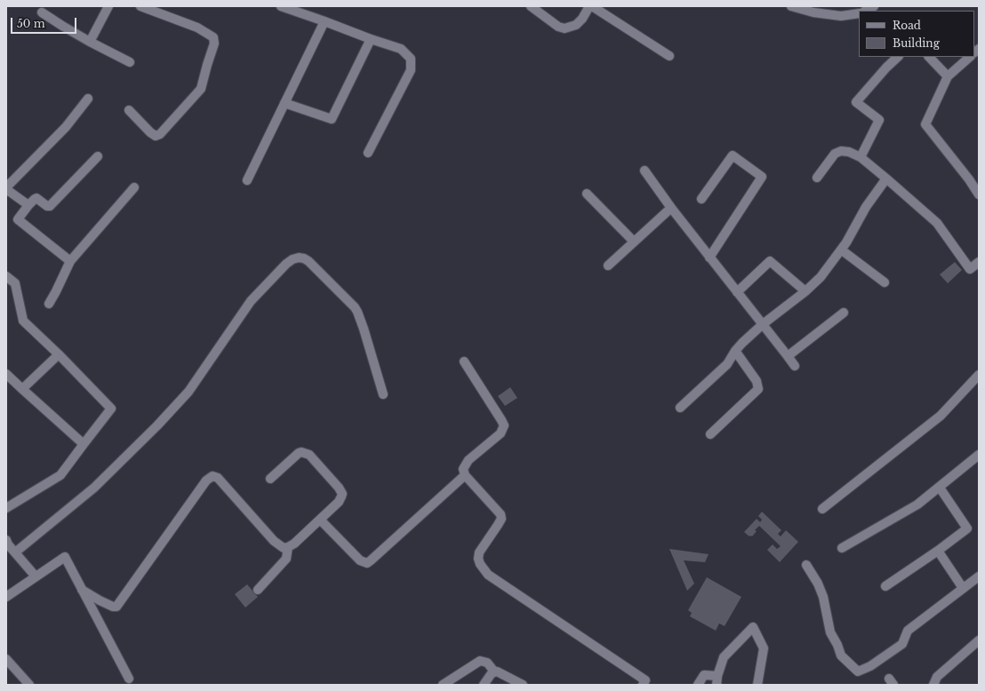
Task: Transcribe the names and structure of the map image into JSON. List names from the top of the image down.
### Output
{
  "legend": ["Road", "Building"],
  "scale_bar": "50 m"
}
